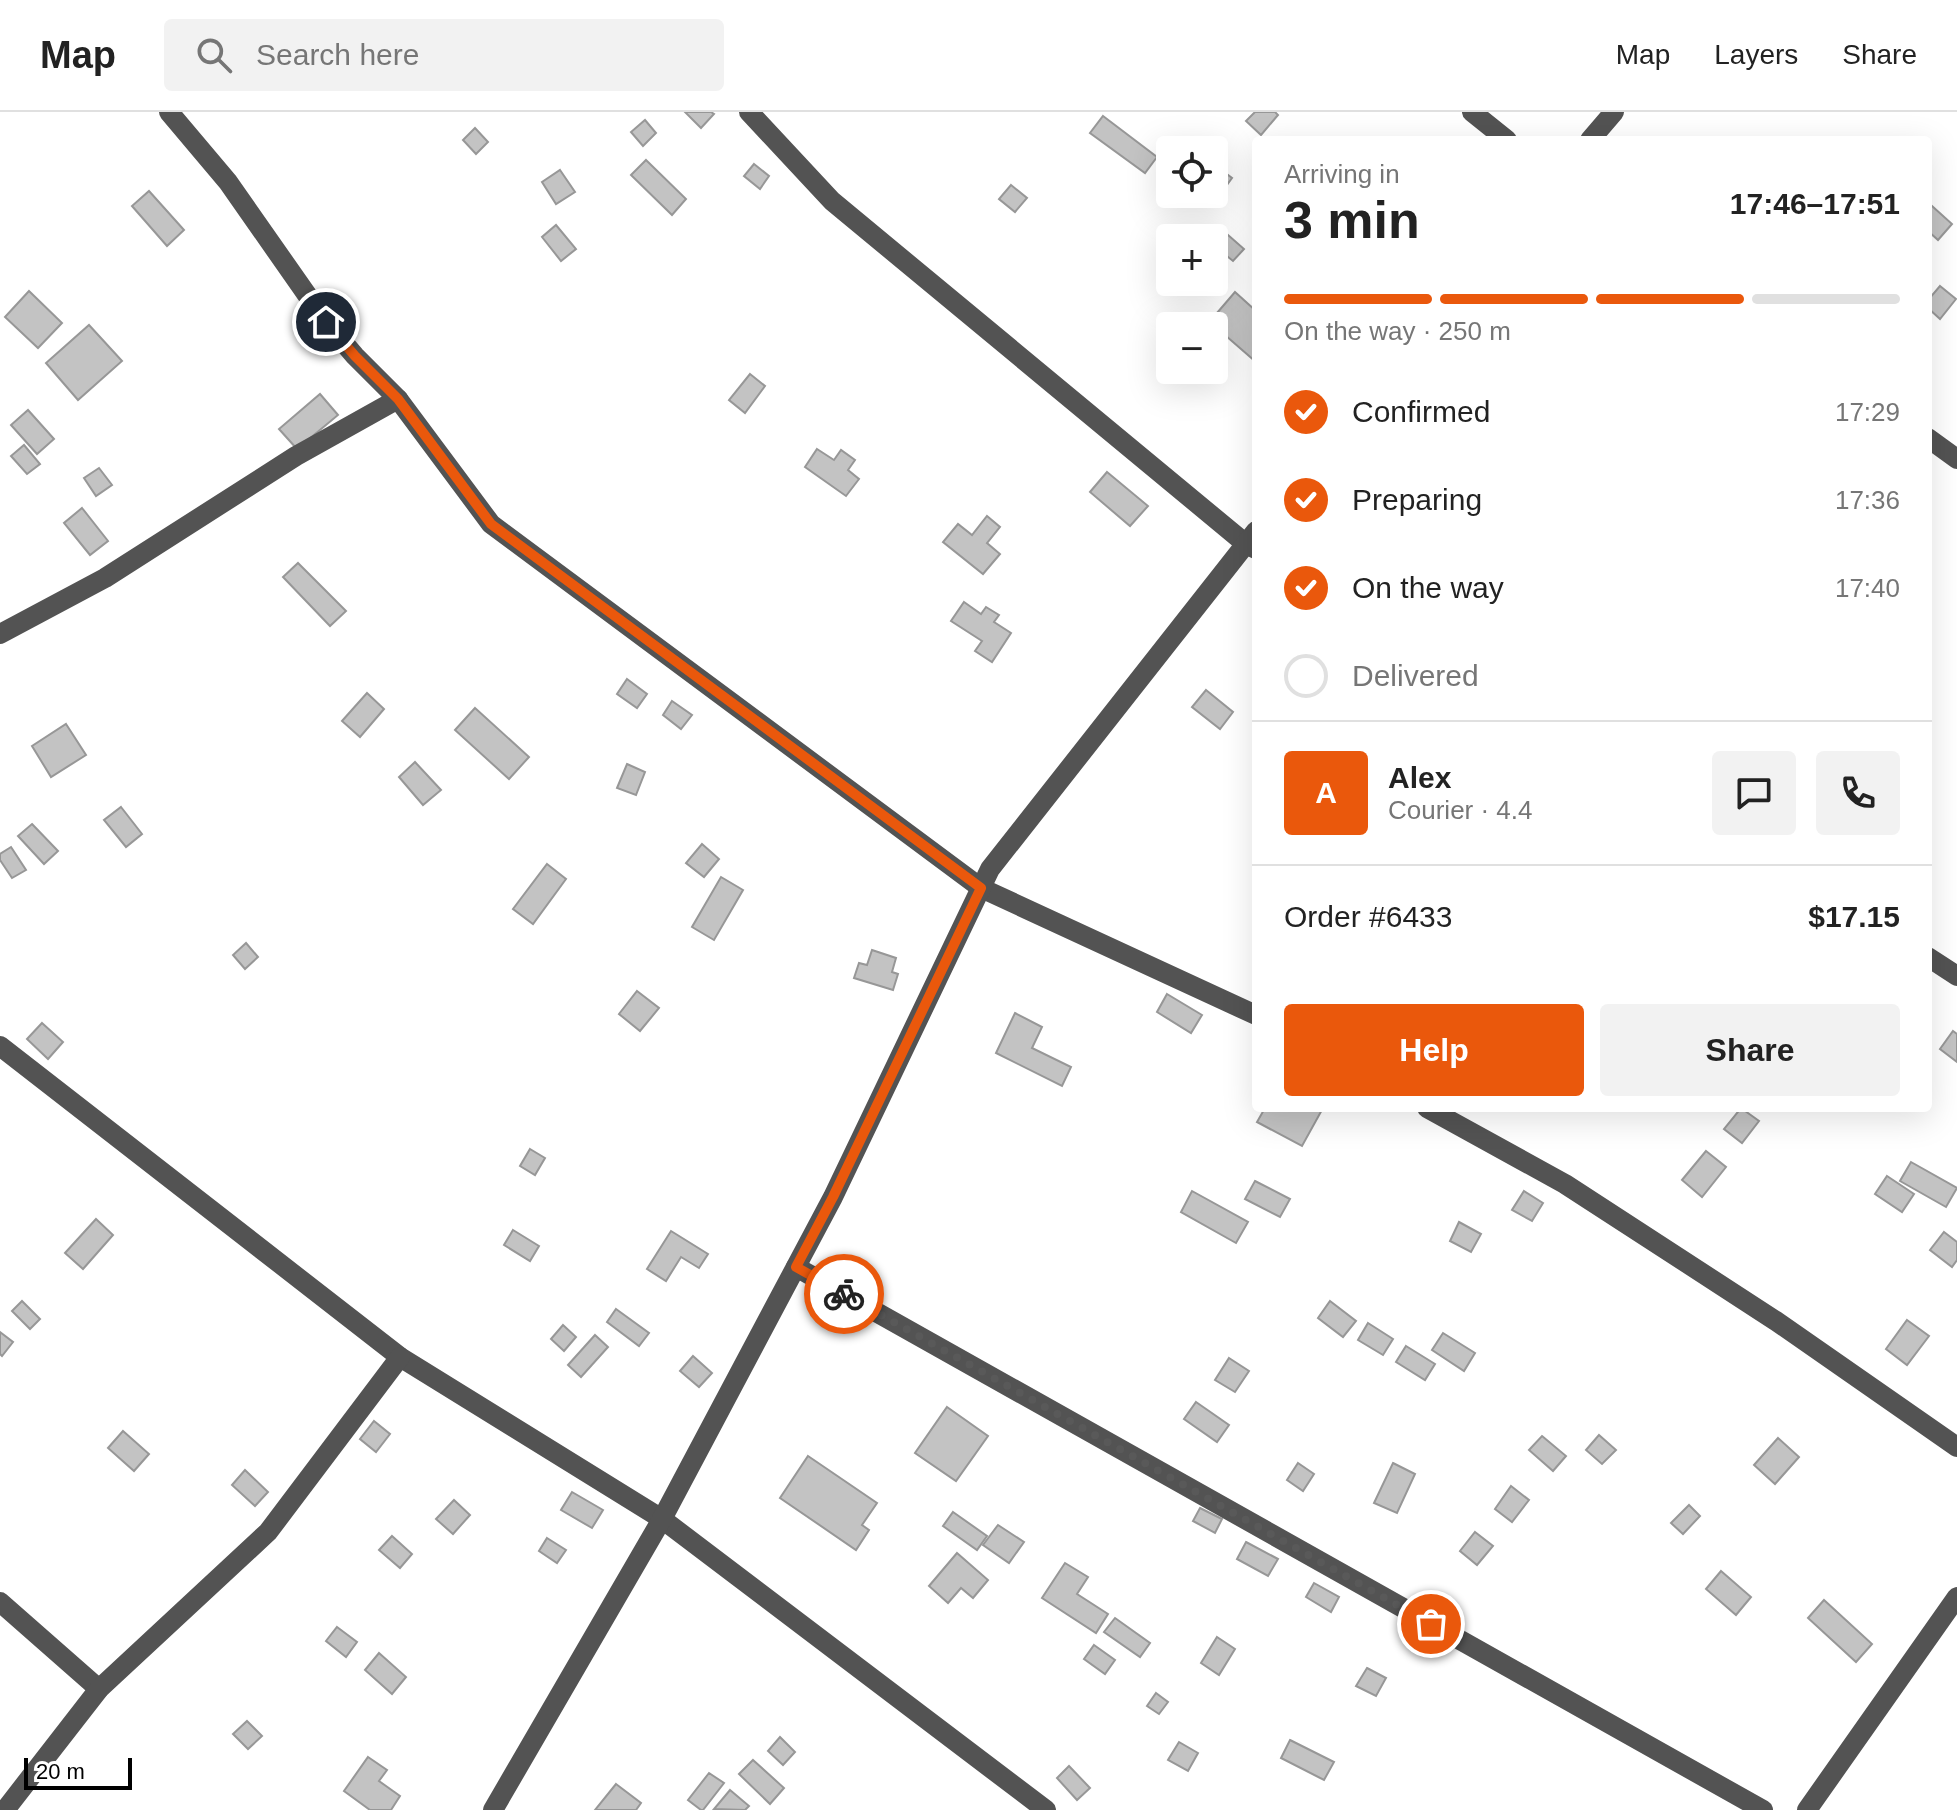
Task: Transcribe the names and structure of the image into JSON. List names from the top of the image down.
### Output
{
  "scale_bar": "20 m",
  "page": {
    "header": "Map",
    "search": "Search here",
    "nav": ["Map", "Layers", "Share"],
    "map_buttons": ["+", "−"],
    "heading": ["3 min", "Arriving in", "17:46–17:51"],
    "panel": [
      "Alex",
      "Courier · 4.4",
      "Order #6433",
      "$17.15"
    ],
    "bar": "On the way · 250 m",
    "list": [
      ["Confirmed", "17:29"],
      ["Preparing", "17:36"],
      ["On the way", "17:40"],
      "Delivered"
    ],
    "round": "A",
    "buttons": ["Help", "Share"],
    "scale": "20 m"
  }
}
